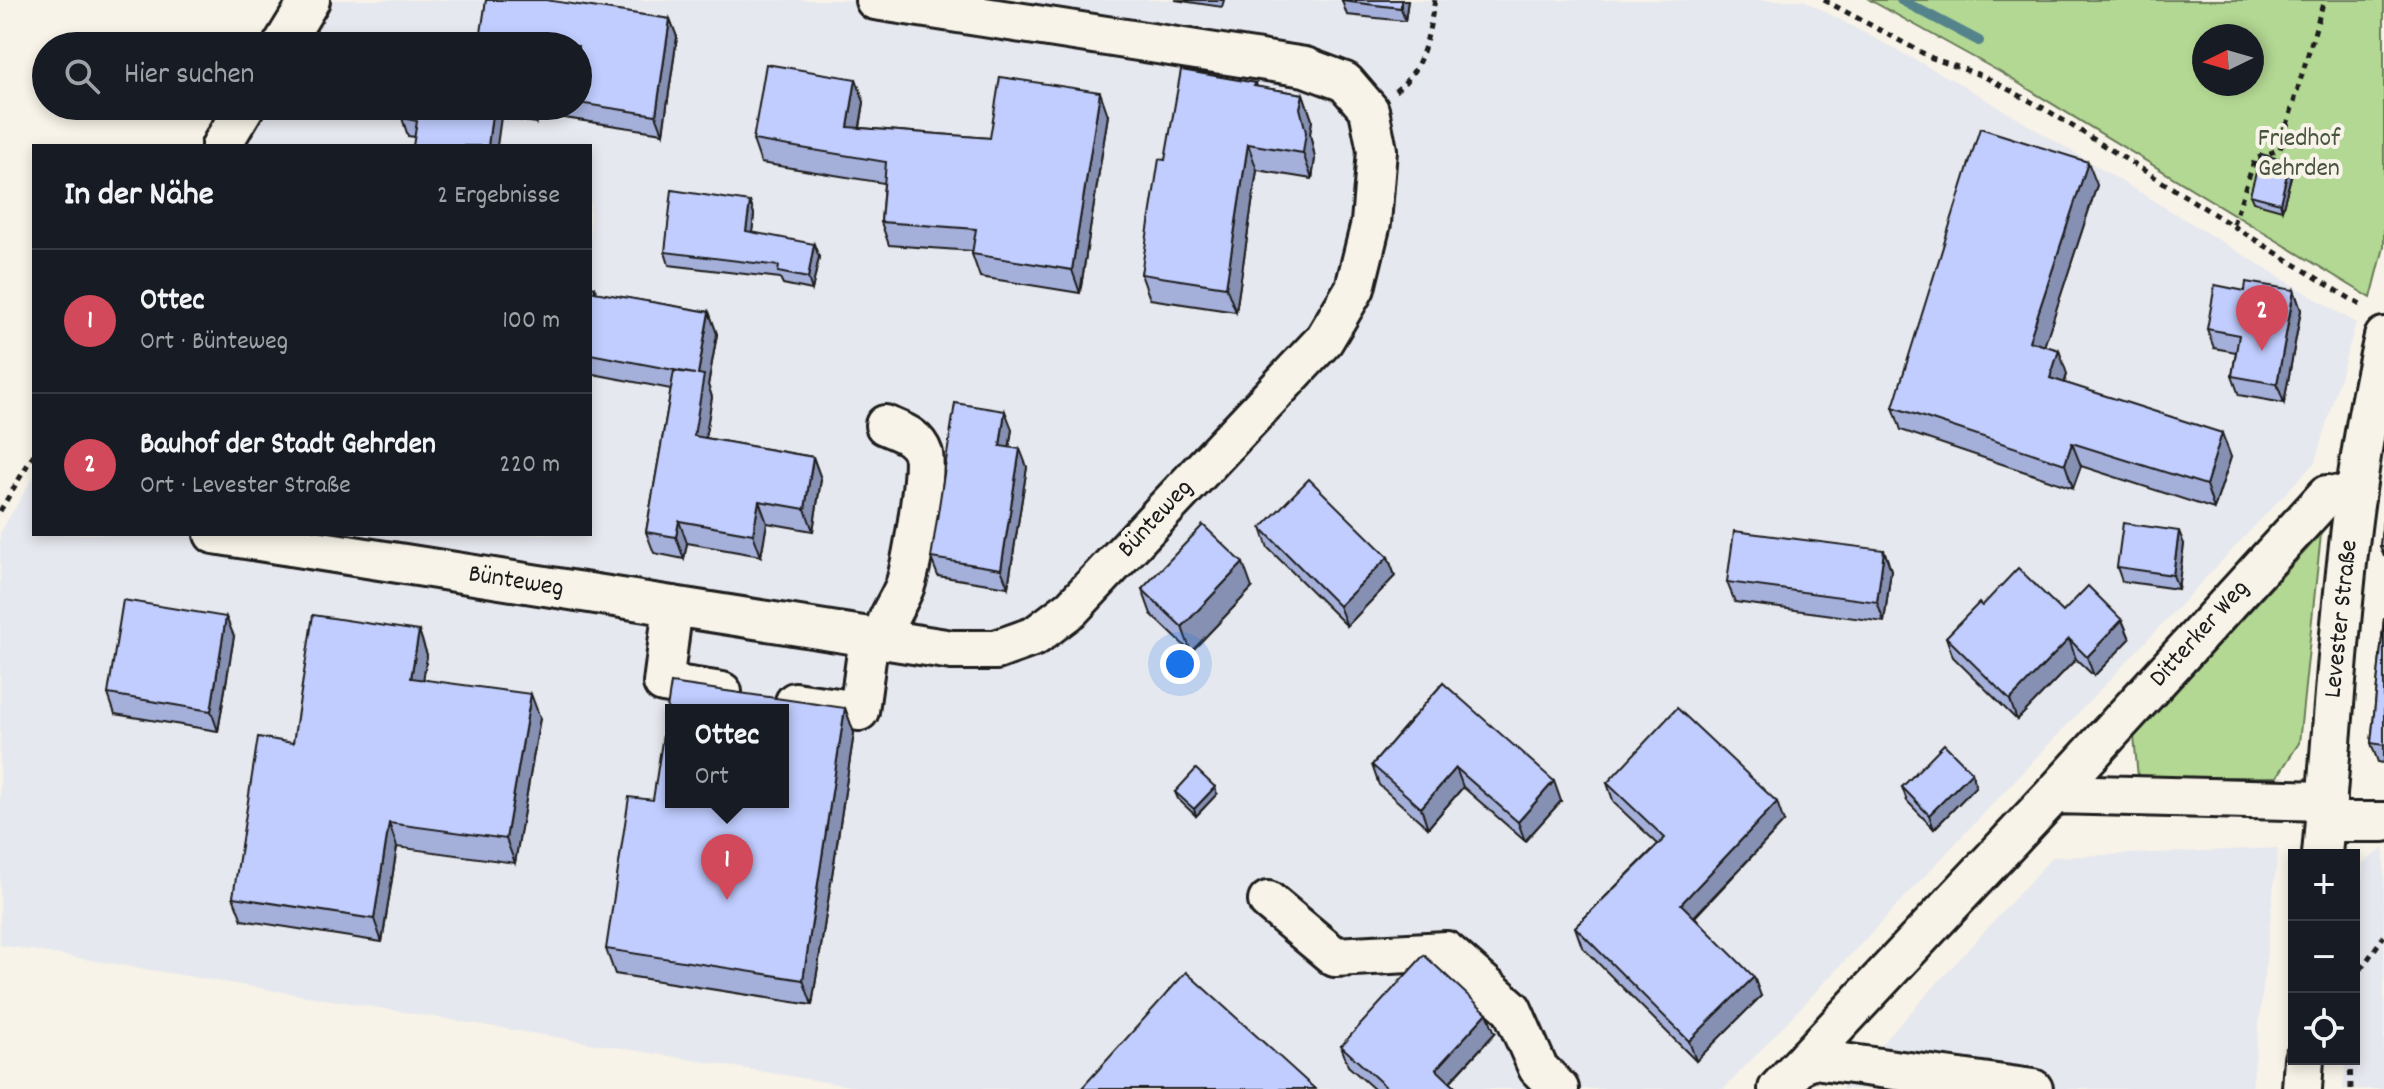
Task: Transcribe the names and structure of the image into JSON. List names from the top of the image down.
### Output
{
  "streets": {
    "street": ["Bünteweg", "Levester Straße", "Ditterker Weg"]
  },
  "crossings": [
    ["Levester Straße", "Ditterker Weg"]
  ],
  "parks": ["Friedhof Gehrden"],
  "north": "left",
  "page": {
    "search": "Hier suchen",
    "heading": ["In der Nähe", "2 Ergebnisse"],
    "list": [
      {
        "mark": "1",
        "name": "Ottec",
        "note": "Ort · Bünteweg",
        "value": "100 m"
      },
      {
        "mark": "2",
        "name": "Bauhof der Stadt Gehrden",
        "note": "Ort · Levester Straße",
        "value": "220 m"
      }
    ],
    "pins": ["2", "1"],
    "popup": ["Ottec", "Ort"],
    "map_buttons": ["+", "−"]
  }
}
